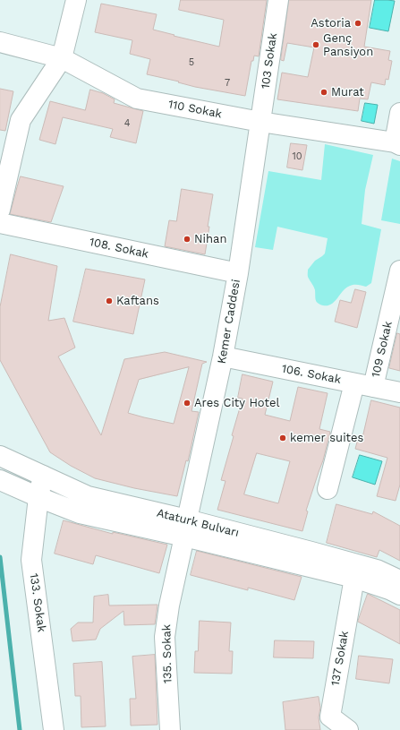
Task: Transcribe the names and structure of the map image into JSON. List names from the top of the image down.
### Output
{
  "streets": {
    "street": [
      "103 Sokak",
      "110 Sokak",
      "108. Sokak",
      "Kemer Caddesi",
      "109 Sokak",
      "106. Sokak",
      "Ataturk Bulvarı",
      "133. Sokak",
      "135. Sokak",
      "137 Sokak"
    ]
  },
  "crossings": [
    ["103 Sokak", "110 Sokak"],
    ["103 Sokak", "Kemer Caddesi"],
    ["110 Sokak", "Kemer Caddesi"],
    ["108. Sokak", "Kemer Caddesi"],
    ["Kemer Caddesi", "106. Sokak"],
    ["Kemer Caddesi", "Ataturk Bulvarı"],
    ["Kemer Caddesi", "135. Sokak"],
    ["109 Sokak", "106. Sokak"],
    ["Ataturk Bulvarı", "133. Sokak"],
    ["Ataturk Bulvarı", "135. Sokak"],
    ["Ataturk Bulvarı", "137 Sokak"]
  ],
  "places": [
    "Astoria",
    "Genç Pansiyon",
    "Murat",
    "Nihan",
    "Kaftans",
    "Ares City Hotel",
    "kemer suites"
  ],
  "house_numbers": [
    "5",
    "7",
    "4",
    "10"
  ]
}
